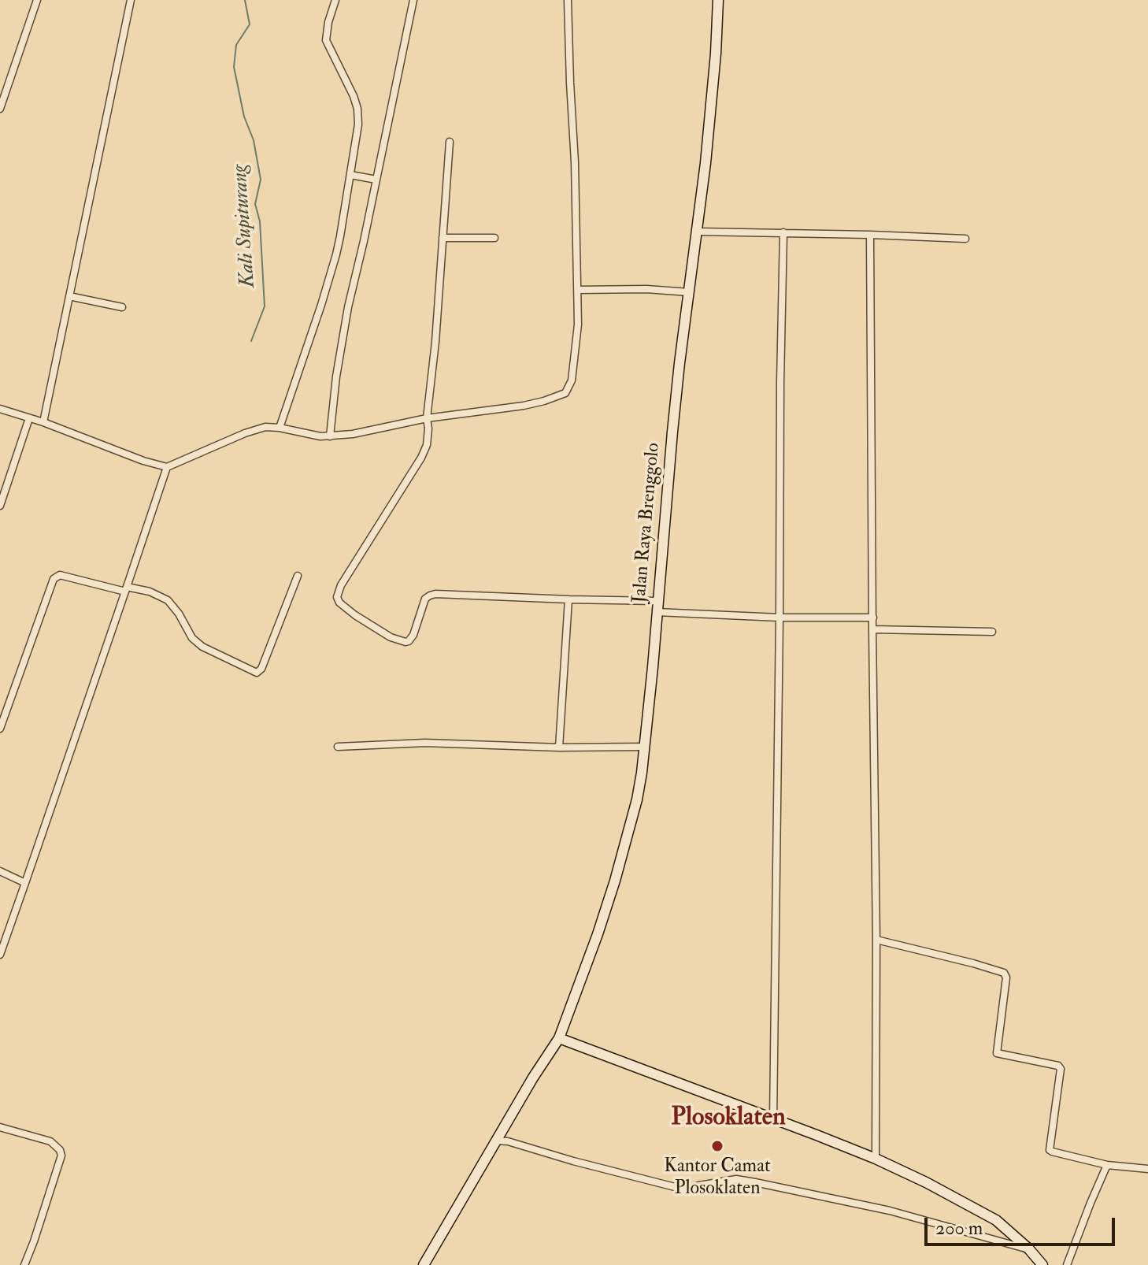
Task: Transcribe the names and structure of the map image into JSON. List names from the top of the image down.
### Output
{
  "streets": {
    "main road": ["Jalan Raya Brenggolo"]
  },
  "districts": ["Plosoklaten"],
  "water": ["Kali Supiturang"],
  "places": ["Kantor Camat Plosoklaten"],
  "scale_bar": "200 m"
}
